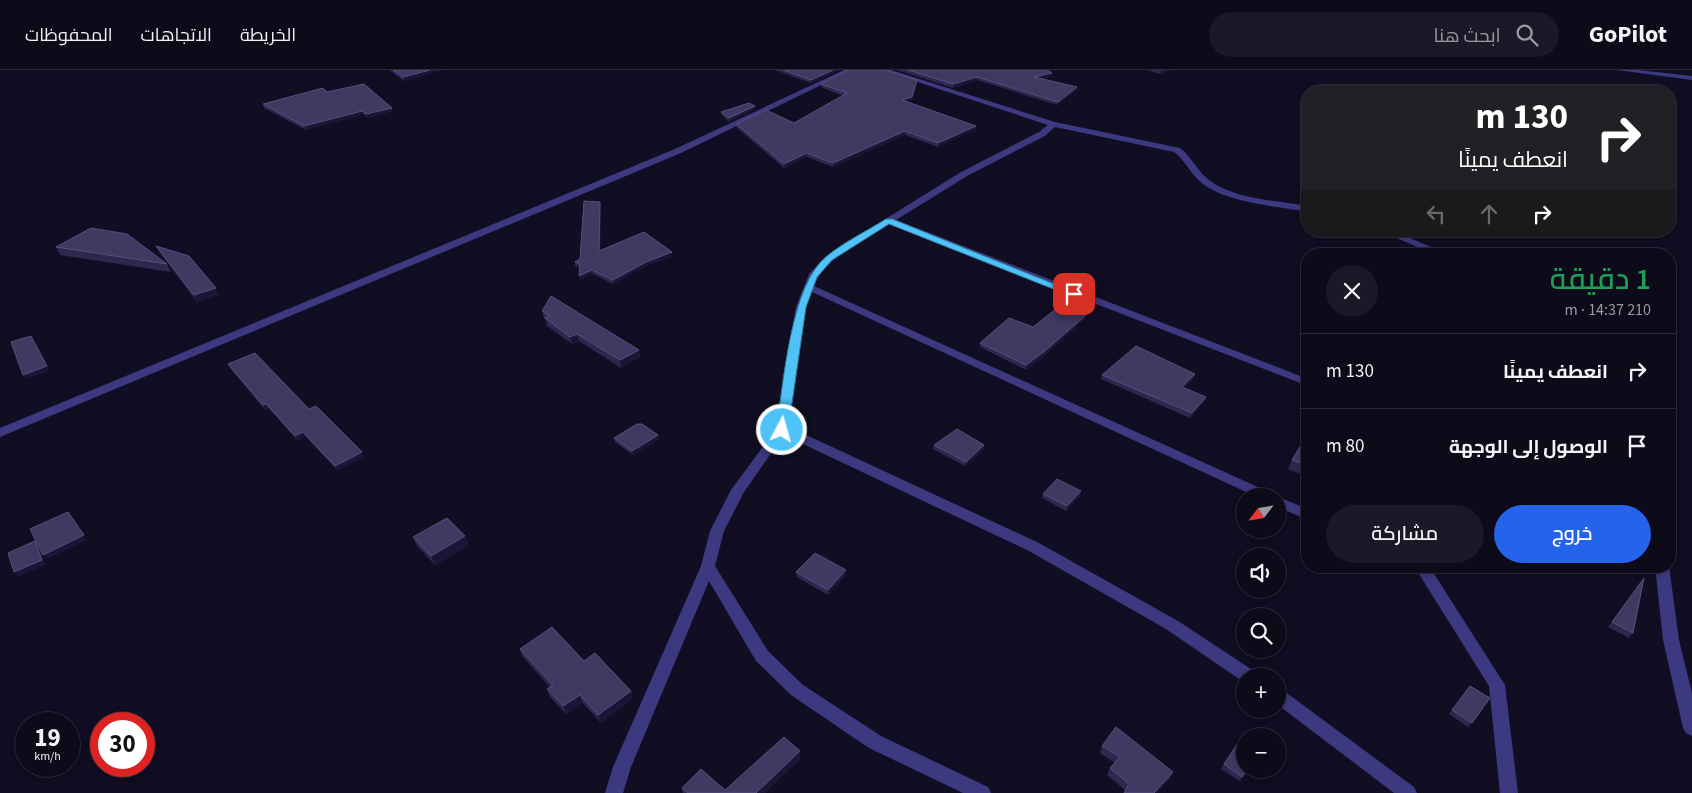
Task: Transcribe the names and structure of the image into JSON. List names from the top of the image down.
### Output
{
  "north": "bottom left",
  "page": {
    "header": "GoPilot",
    "search": "ابحث هنا",
    "nav": ["الخريطة", "الاتجاهات", "المحفوظات"],
    "turn": ["130 m", "انعطف يمينًا"],
    "heading": ["1 دقيقة", "210 m · 14:37"],
    "list": [
      {
        "name": "انعطف يمينًا",
        "value": "130 m"
      },
      {
        "name": "الوصول إلى الوجهة",
        "value": "80 m"
      }
    ],
    "map_buttons": ["+", "−"],
    "buttons": ["خروج", "مشاركة"],
    "speed": "19 km/h",
    "limit": "30"
  }
}
